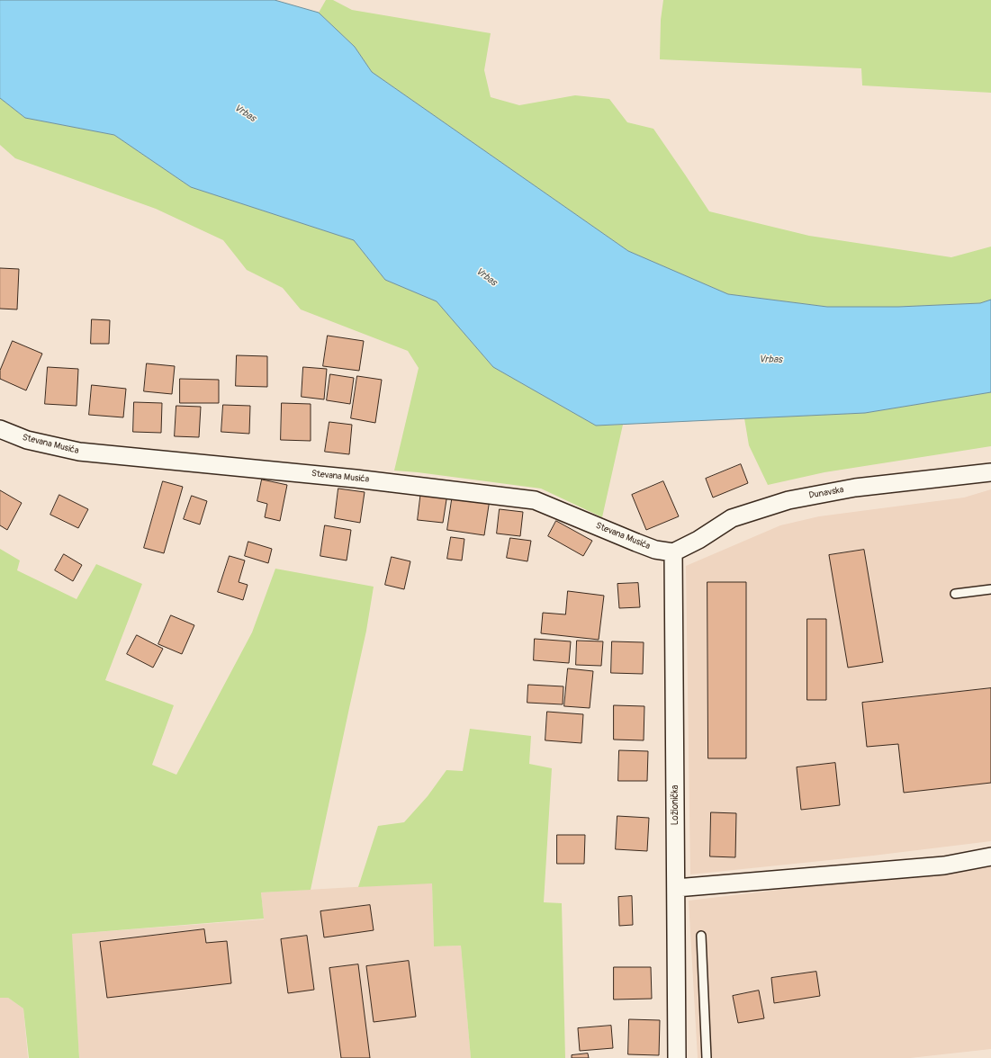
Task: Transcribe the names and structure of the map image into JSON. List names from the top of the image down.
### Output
{
  "streets": {
    "street": ["Stevana Musića", "Dunavska", "Ložionička"]
  },
  "crossings": [
    ["Stevana Musića", "Dunavska"],
    ["Stevana Musića", "Ložionička"],
    ["Dunavska", "Ložionička"]
  ],
  "water": ["Vrbas"]
}
